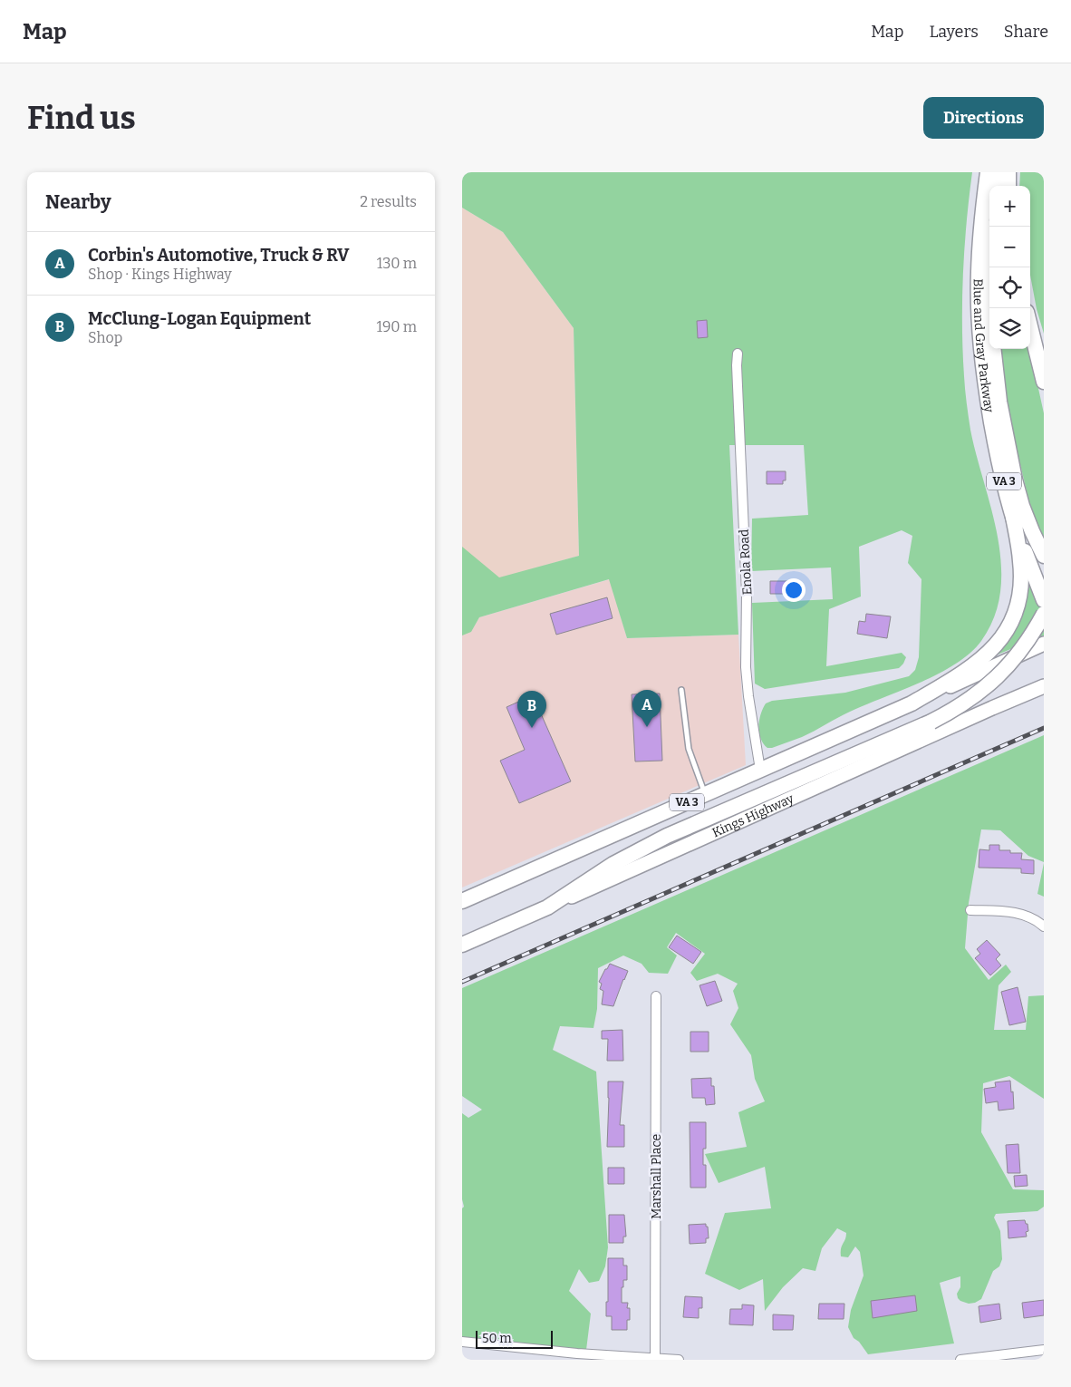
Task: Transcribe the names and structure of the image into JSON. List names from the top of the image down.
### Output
{
  "streets": {
    "highway": ["Blue and Gray Parkway", "VA 3", "Kings Highway"],
    "street": ["Enola Road", "Marshall Place"]
  },
  "crossings": [
    ["Blue and Gray Parkway", "VA 3"],
    ["VA 3", "Enola Road"],
    ["VA 3", "Kings Highway"]
  ],
  "scale_bar": "50 m",
  "page": {
    "header": "Map",
    "nav": ["Map", "Layers", "Share"],
    "buttons": "Directions",
    "title": "Find us",
    "heading": ["Nearby", "2 results"],
    "map_buttons": ["+", "−"],
    "list": [
      {
        "mark": "A",
        "name": "Corbin's Automotive, Truck & RV",
        "note": "Shop · Kings Highway",
        "value": "130 m"
      },
      {
        "mark": "B",
        "name": "McClung-Logan Equipment",
        "note": "Shop",
        "value": "190 m"
      }
    ],
    "pins": ["A", "B"],
    "scale": "50 m"
  }
}
